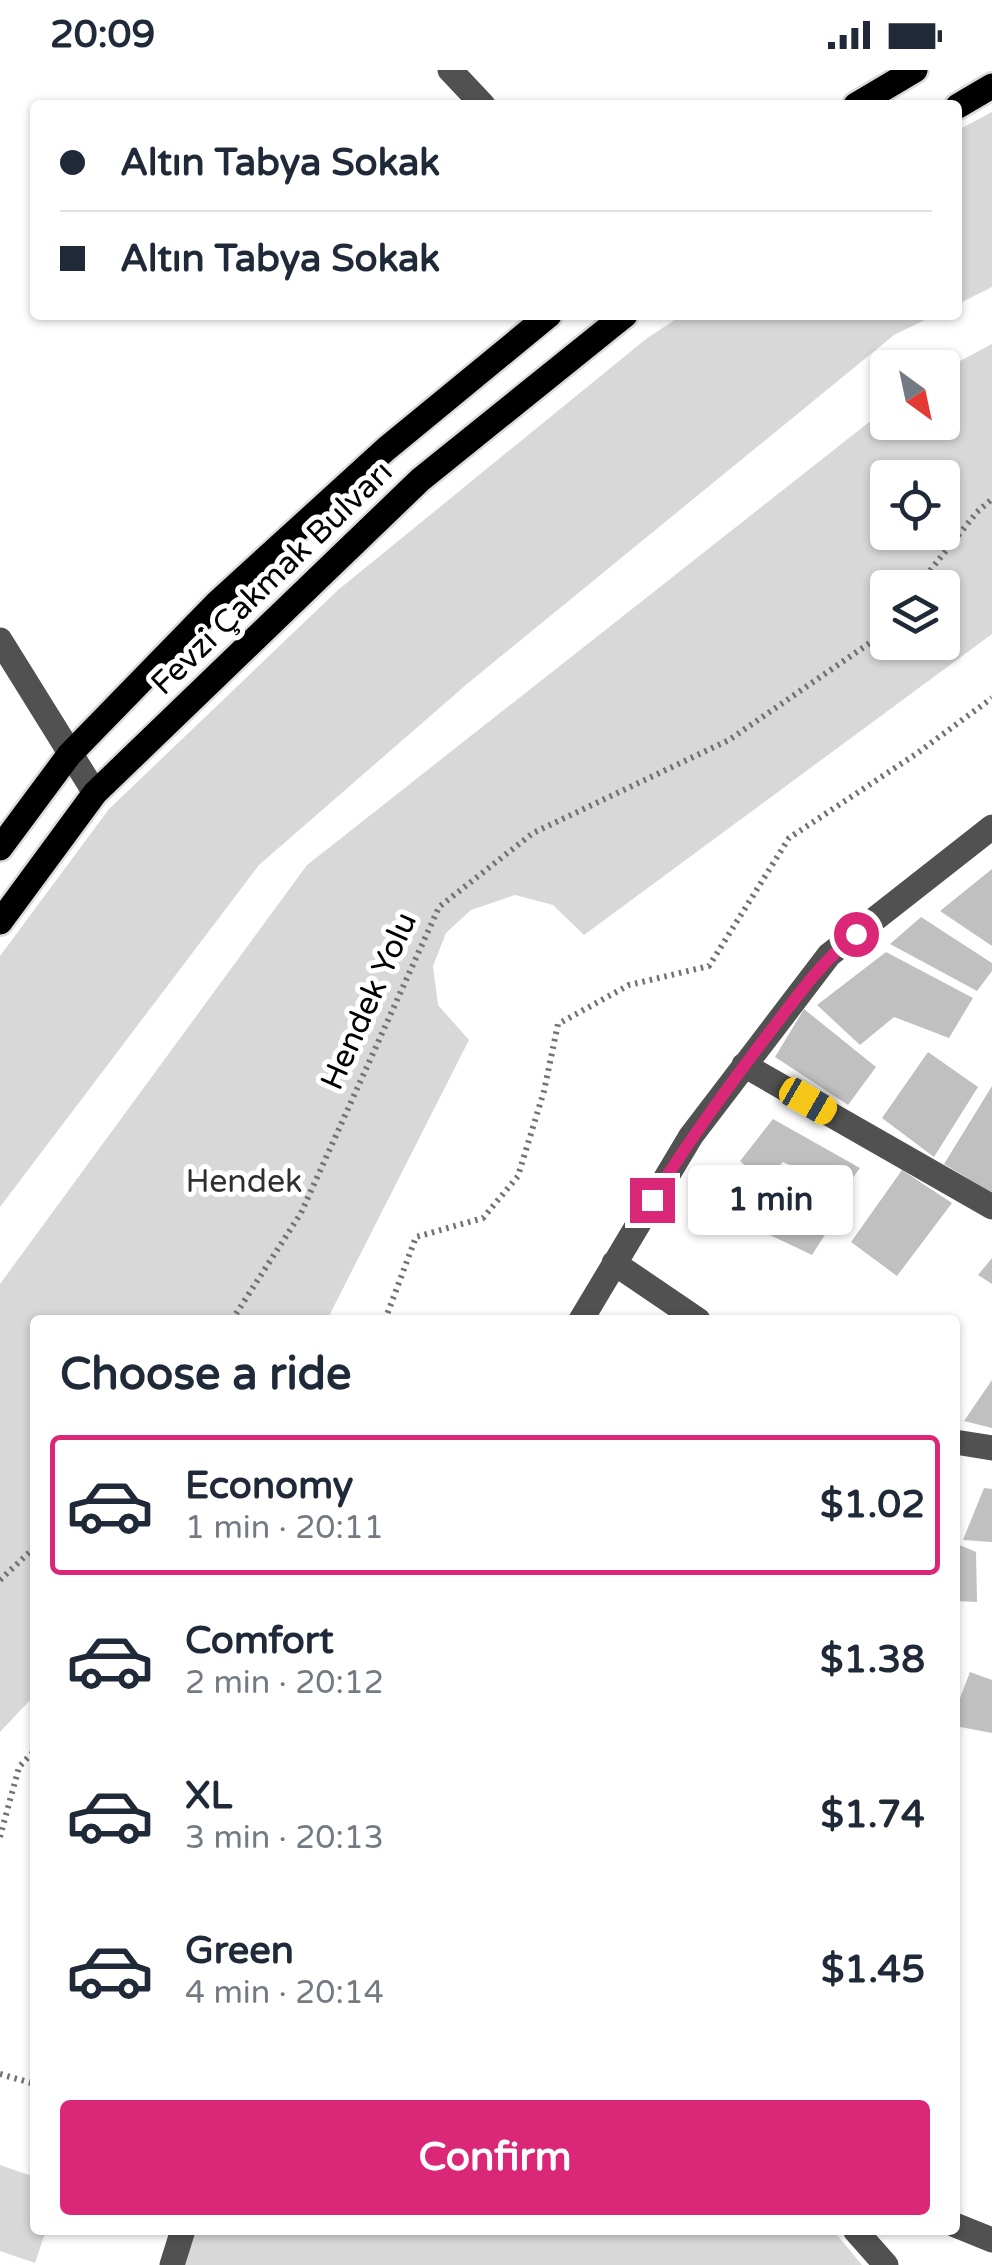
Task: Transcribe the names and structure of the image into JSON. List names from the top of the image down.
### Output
{
  "streets": {
    "main road": ["Fevzi Çakmak Bulvarı"],
    "path": ["Hendek Yolu"]
  },
  "parks": ["Hendek"],
  "north": "bottom right",
  "page": {
    "status": "20:09",
    "banner": ["Altın Tabya Sokak", "Altın Tabya Sokak"],
    "bubble": "1 min",
    "heading": "Choose a ride",
    "list": [
      {
        "name": "Economy",
        "note": "1 min · 20:11",
        "value": "$1.02"
      },
      {
        "name": "Comfort",
        "note": "2 min · 20:12",
        "value": "$1.38"
      },
      {
        "name": "XL",
        "note": "3 min · 20:13",
        "value": "$1.74"
      },
      {
        "name": "Green",
        "note": "4 min · 20:14",
        "value": "$1.45"
      }
    ],
    "buttons": "Confirm"
  }
}
